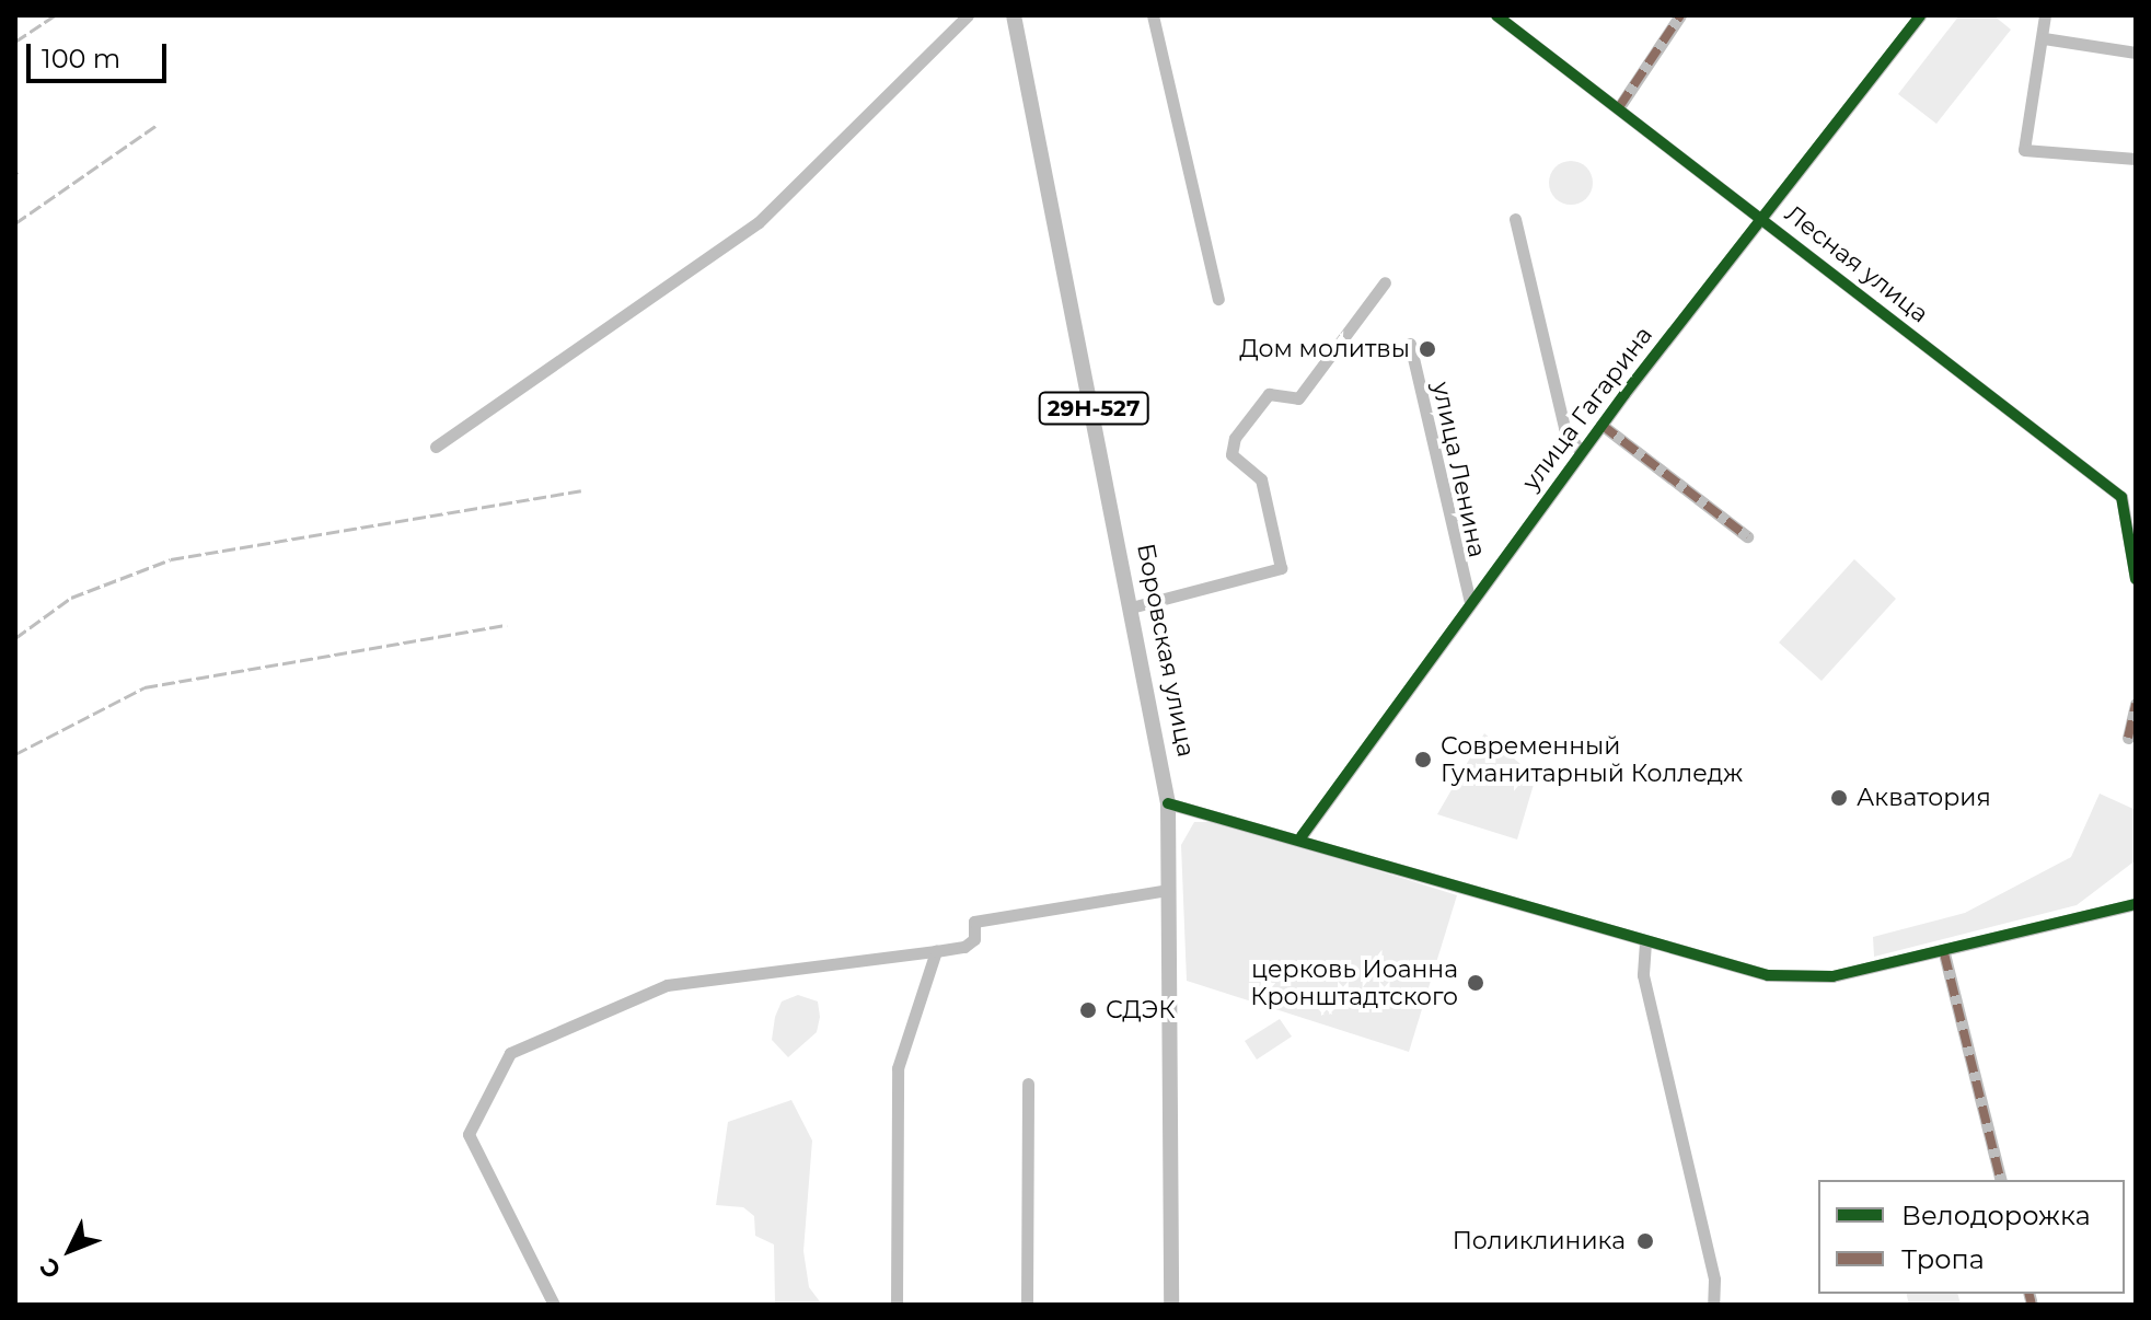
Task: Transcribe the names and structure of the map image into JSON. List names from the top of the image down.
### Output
{
  "streets": {
    "main road": ["29Н-527", "Боровская улица"],
    "street": ["Лесная улица", "улица Гагарина", "улица Ленина"]
  },
  "crossings": [
    ["Лесная улица", "улица Гагарина"],
    ["улица Гагарина", "улица Ленина"]
  ],
  "places": [
    "Дом молитвы",
    "Современный Гуманитарный Колледж",
    "Акватория",
    "церковь Иоанна Кронштадтского",
    "СДЭК",
    "Поликлиника"
  ],
  "legend": ["Велодорожка", "Тропа"],
  "scale_bar": "100 m",
  "north": "bottom left"
}
